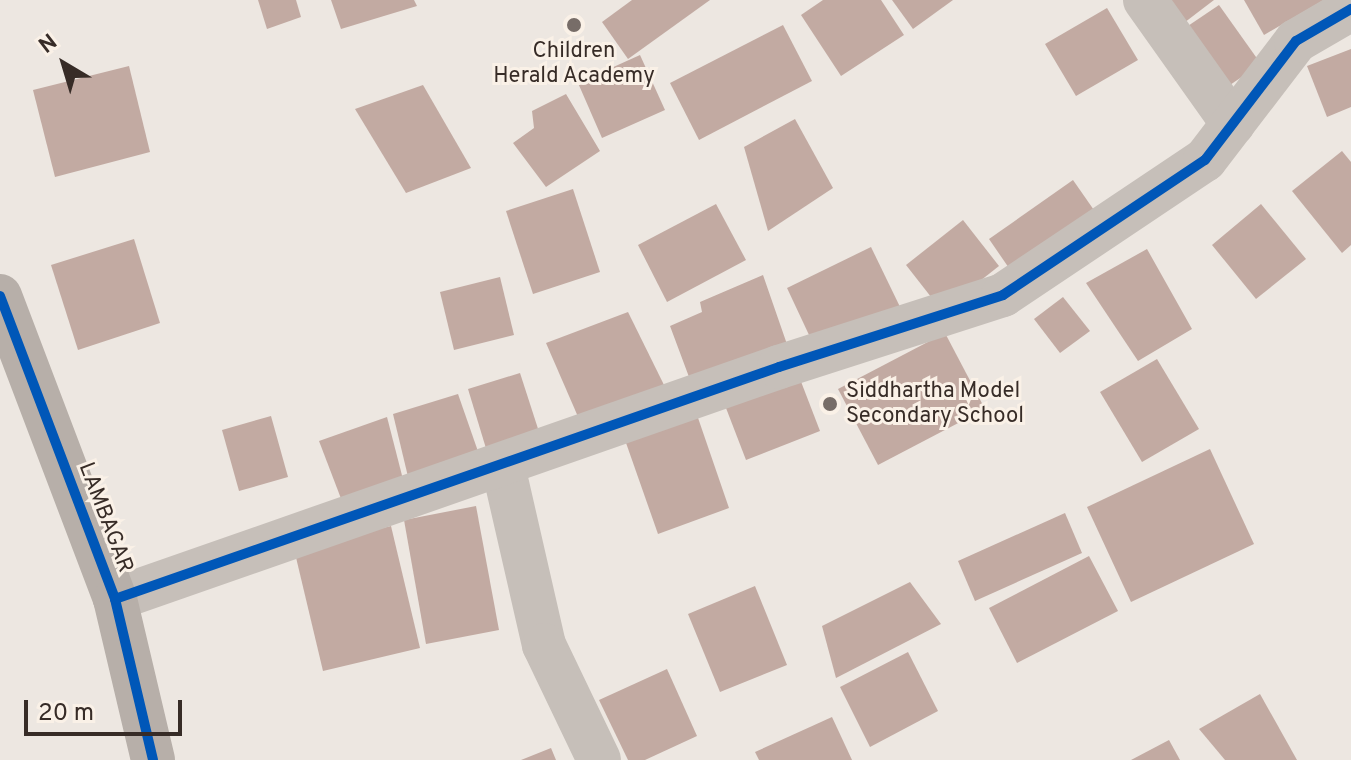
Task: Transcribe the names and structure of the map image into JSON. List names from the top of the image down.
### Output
{
  "streets": {
    "street": ["LAMBAGAR"]
  },
  "places": ["Children Herald Academy", "Siddhartha Model Secondary School"],
  "scale_bar": "20 m",
  "north": "top left"
}
